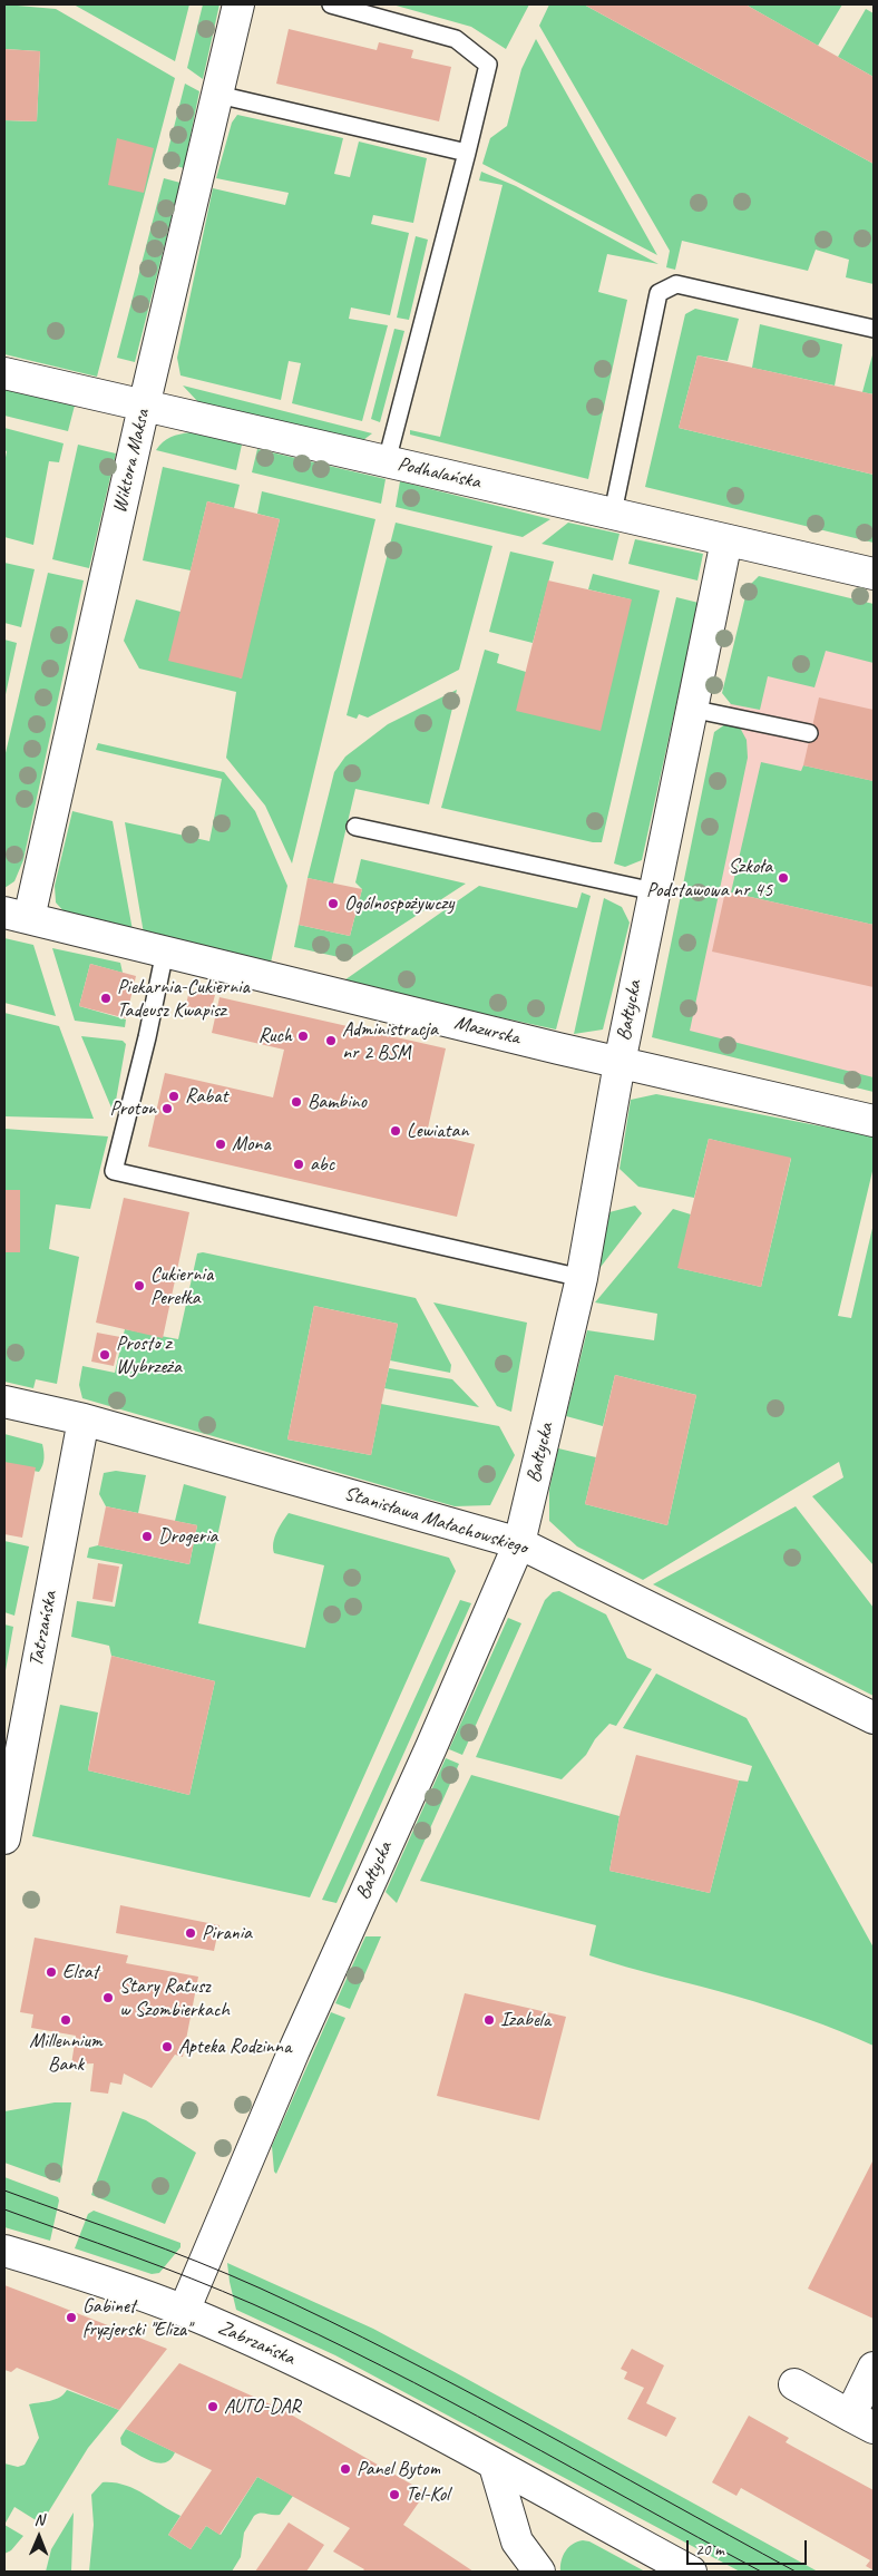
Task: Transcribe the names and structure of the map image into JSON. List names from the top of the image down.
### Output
{
  "streets": {
    "street": [
      "Wiktora Maksa",
      "Podhalańska",
      "Bałtycka",
      "Mazurska",
      "Stanisława Małachowskiego",
      "Tatrzańska",
      "Zabrzańska"
    ]
  },
  "crossings": [
    ["Wiktora Maksa", "Podhalańska"],
    ["Wiktora Maksa", "Mazurska"],
    ["Podhalańska", "Bałtycka"],
    ["Bałtycka", "Mazurska"],
    ["Bałtycka", "Stanisława Małachowskiego"],
    ["Bałtycka", "Zabrzańska"],
    ["Stanisława Małachowskiego", "Tatrzańska"]
  ],
  "places": [
    "Szkoła Podstawowa nr 45",
    "Ogólnospożywczy",
    "Piekarnia-Cukiernia Tadeusz Kwapisz",
    "Ruch",
    "Administracja nr 2 BSM",
    "Rabat",
    "Bambino",
    "Proton",
    "Lewiatan",
    "Mona",
    "abc",
    "Cukiernia Perełka",
    "Prosto z Wybrzeża",
    "Drogeria",
    "Pirania",
    "Elsat",
    "Stary Ratusz w Szombierkach",
    "Millennium Bank",
    "Izabela",
    "Apteka Rodzinna",
    "Gabinet fryzjerski \"Eliza\"",
    "AUTO-DAR",
    "Panel Bytom",
    "Tel-Kol"
  ],
  "scale_bar": "20 m",
  "north": "top"
}
